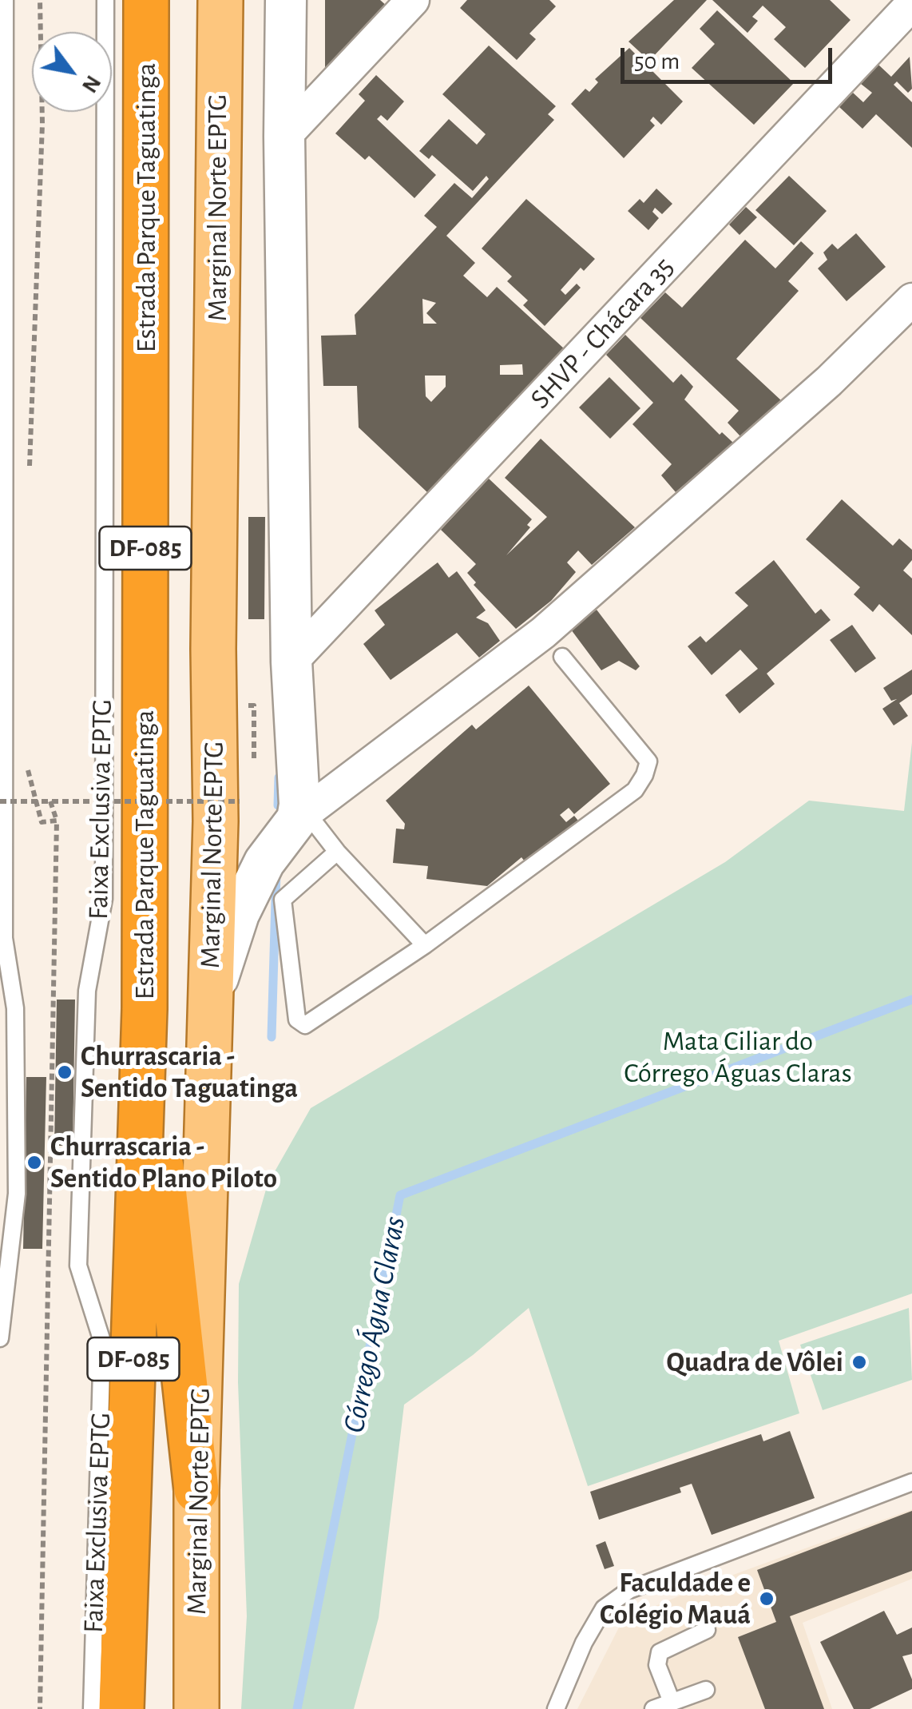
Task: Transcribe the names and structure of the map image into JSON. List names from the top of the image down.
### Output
{
  "streets": {
    "highway": ["Estrada Parque Taguatinga", "DF-085"],
    "main road": ["Marginal Norte EPTG"],
    "street": ["SHVP - Chácara 35"],
    "lane": ["Faixa Exclusiva EPTG"]
  },
  "water": ["Córrego Água Claras"],
  "parks": ["Mata Ciliar do Córrego Águas Claras"],
  "places": [
    "Churrascaria - Sentido Taguatinga",
    "Churrascaria - Sentido Plano Piloto",
    "Quadra de Vôlei",
    "Faculdade e Colégio Mauá"
  ],
  "scale_bar": "50 m",
  "north": "bottom right"
}
